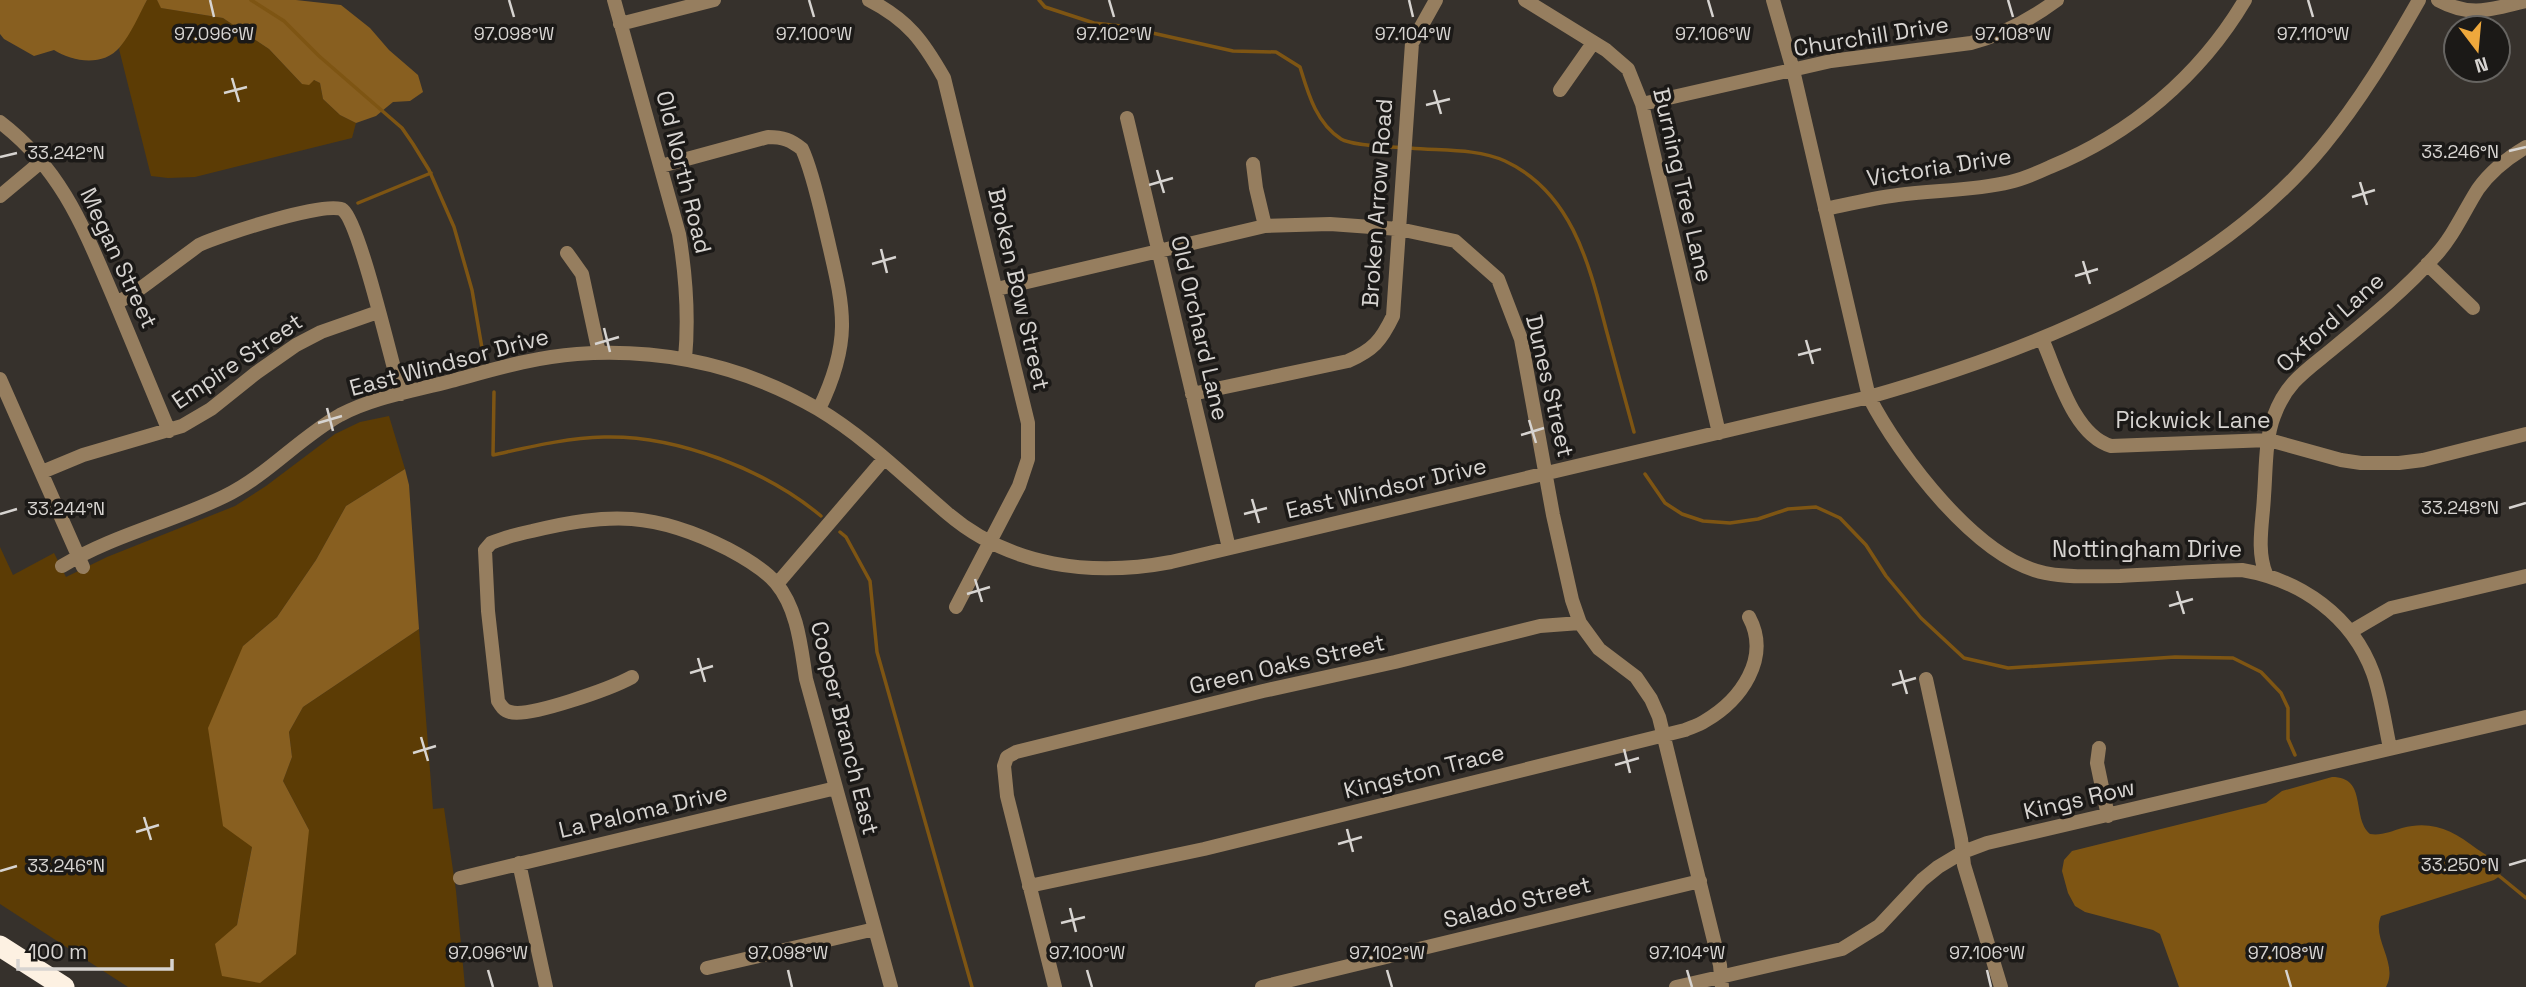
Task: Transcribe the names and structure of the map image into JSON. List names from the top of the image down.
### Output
{
  "streets": {
    "street": [
      "Churchill Drive",
      "Victoria Drive",
      "Old North Road",
      "Burning Tree Lane",
      "Broken Arrow Road",
      "Megan Street",
      "Broken Bow Street",
      "Oxford Lane",
      "Old Orchard Lane",
      "Empire Street",
      "East Windsor Drive",
      "Dunes Street",
      "Pickwick Lane",
      "Nottingham Drive",
      "Green Oaks Street",
      "Cooper Branch East",
      "Kingston Trace",
      "Kings Row",
      "La Paloma Drive",
      "Salado Street"
    ]
  },
  "crossings": [
    ["Churchill Drive", "Burning Tree Lane"],
    ["Churchill Drive", "Nottingham Drive"],
    ["Victoria Drive", "Nottingham Drive"],
    ["Old North Road", "East Windsor Drive"],
    ["Burning Tree Lane", "East Windsor Drive"],
    ["Broken Arrow Road", "Old Orchard Lane"],
    ["Broken Arrow Road", "Dunes Street"],
    ["Megan Street", "Empire Street"],
    ["Broken Bow Street", "East Windsor Drive"],
    ["Broken Bow Street", "Dunes Street"],
    ["Oxford Lane", "Pickwick Lane"],
    ["Oxford Lane", "Nottingham Drive"],
    ["Old Orchard Lane", "East Windsor Drive"],
    ["Old Orchard Lane", "Dunes Street"],
    ["East Windsor Drive", "Dunes Street"],
    ["East Windsor Drive", "Pickwick Lane"],
    ["East Windsor Drive", "Nottingham Drive"],
    ["Dunes Street", "Green Oaks Street"],
    ["Dunes Street", "Kingston Trace"],
    ["Dunes Street", "Kings Row"],
    ["Dunes Street", "Salado Street"],
    ["Nottingham Drive", "Kings Row"],
    ["Green Oaks Street", "Kingston Trace"],
    ["Cooper Branch East", "La Paloma Drive"]
  ],
  "scale_bar": "100 m",
  "north": "bottom",
  "coordinates": [
    "97.096°W",
    "97.098°W",
    "97.100°W",
    "97.102°W",
    "97.104°W",
    "97.106°W",
    "97.108°W",
    "97.110°W",
    "33.246°N",
    "33.242°N",
    "33.248°N",
    "33.244°N",
    "33.250°N"
  ]
}
